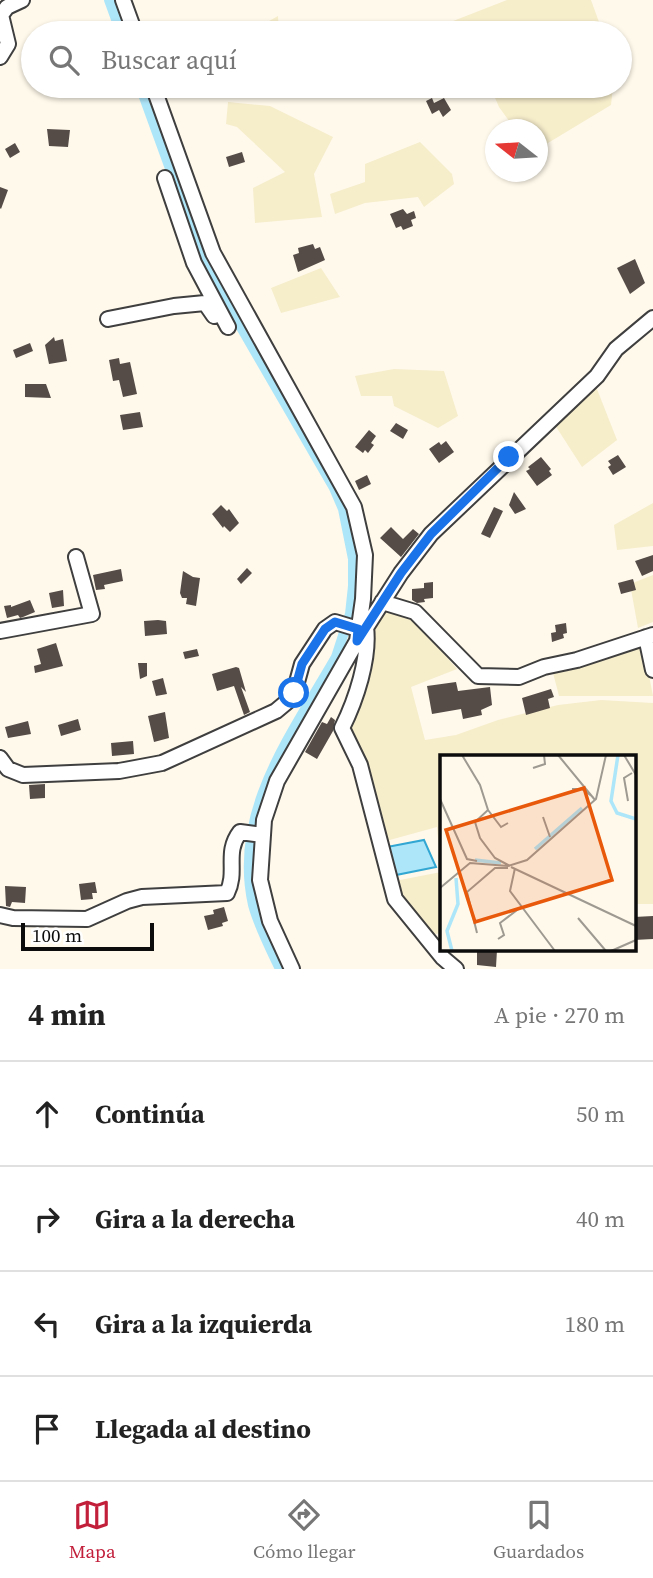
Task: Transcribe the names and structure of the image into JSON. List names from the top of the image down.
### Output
{
  "scale_bar": "100 m",
  "north": "left",
  "page": {
    "search": "Buscar aquí",
    "scale": "100 m",
    "heading": ["4 min", "A pie · 270 m"],
    "list": [
      ["Continúa", "50 m"],
      ["Gira a la derecha", "40 m"],
      ["Gira a la izquierda", "180 m"],
      "Llegada al destino"
    ],
    "nav": ["Mapa", "Cómo llegar", "Guardados"]
  }
}
